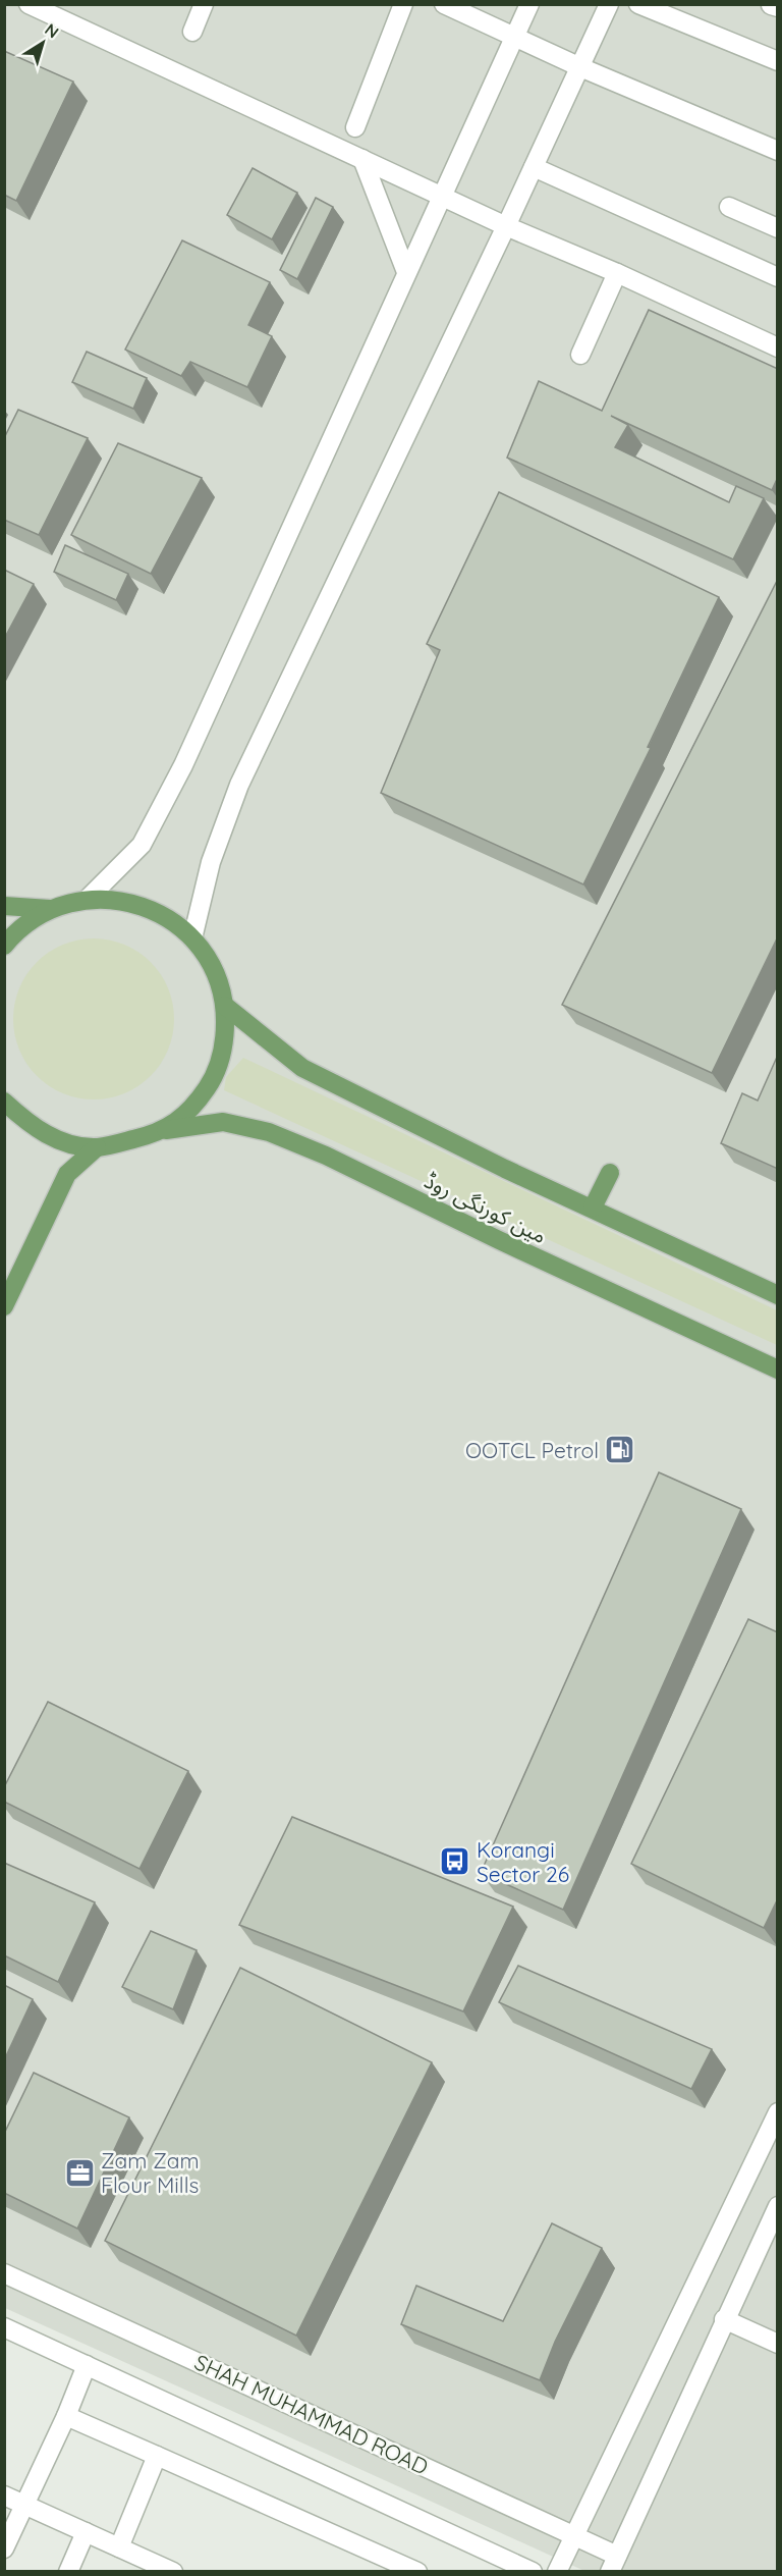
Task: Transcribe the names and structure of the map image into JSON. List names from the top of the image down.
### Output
{
  "streets": {
    "main road": ["مین کورنگی روڈ"],
    "street": ["SHAH MUHAMMAD ROAD"]
  },
  "places": {
    "fuel station": ["OOTCL Petrol"],
    "bus stop": ["Korangi Sector 26"],
    "office": ["Zam Zam Flour Mills"]
  },
  "north": "top right"
}
